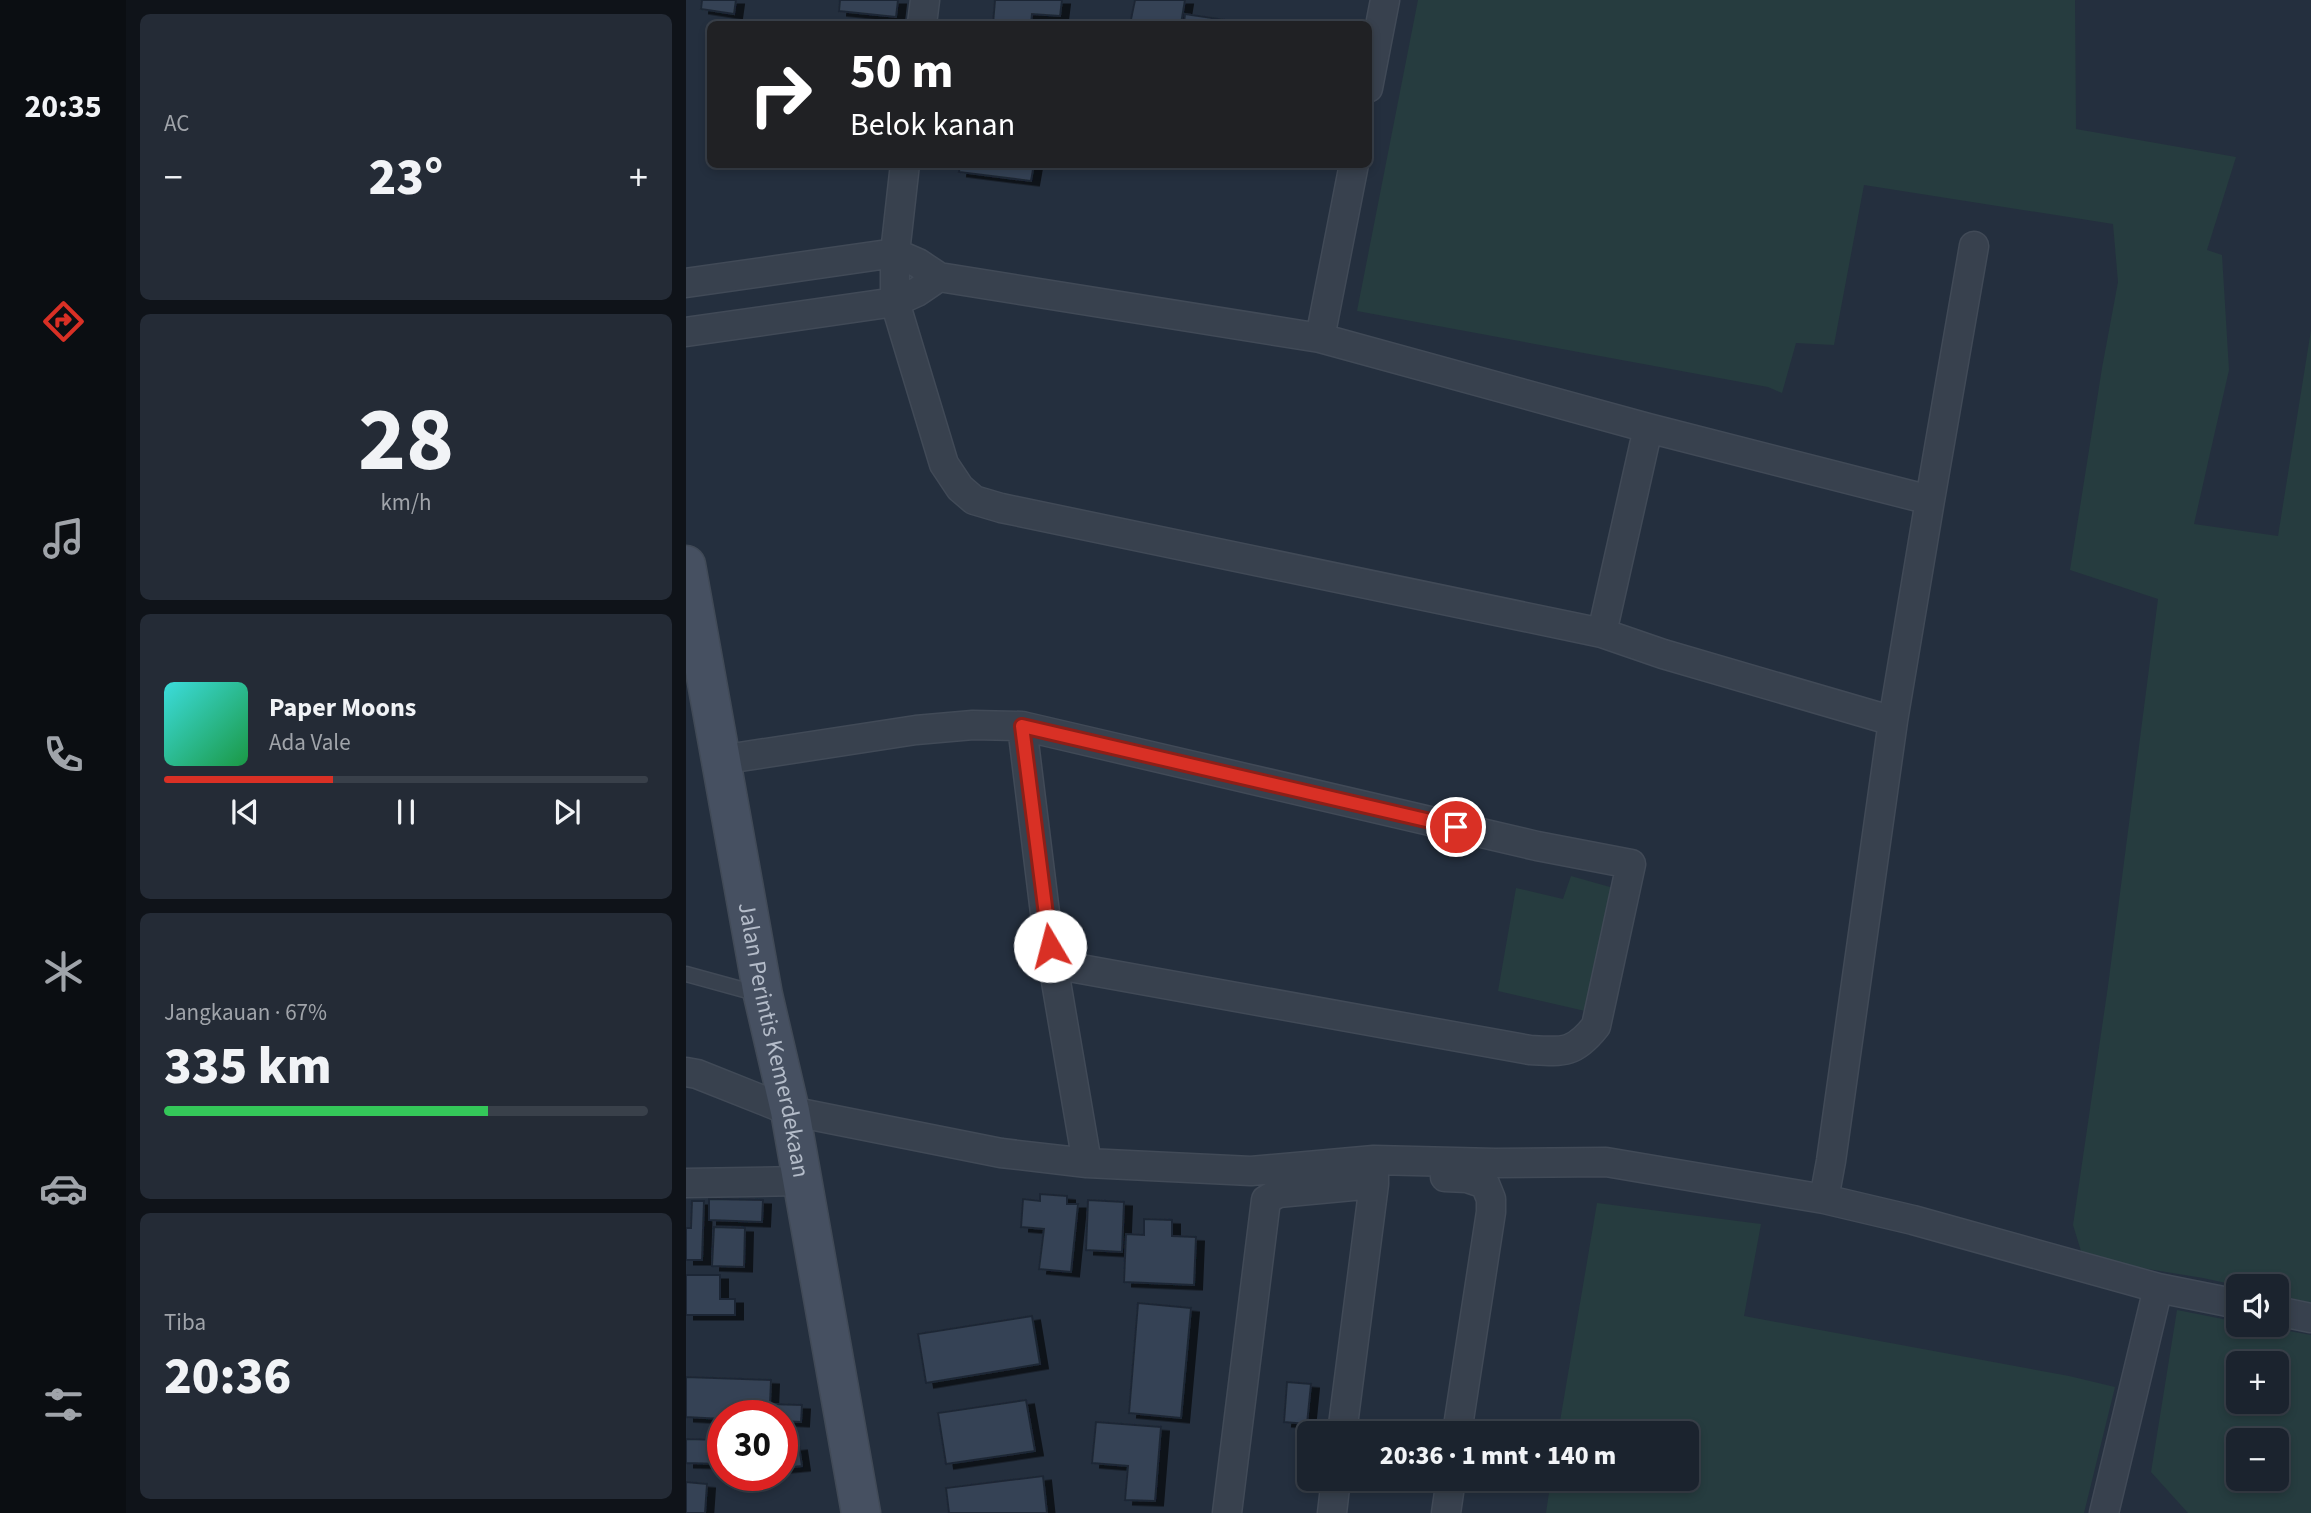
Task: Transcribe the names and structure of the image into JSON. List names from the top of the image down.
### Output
{
  "streets": {
    "street": ["Jalan Perintis Kemerdekaan"]
  },
  "page": {
    "tabs": "20:35",
    "tile": [
      "AC",
      ["28", "km/h"],
      ["Jangkauan · 67%", "335 km"],
      ["Tiba", "20:36"]
    ],
    "turn": ["50 m", "Belok kanan"],
    "heat": ["−", "23°", "+"],
    "song": ["Paper Moons", "Ada Vale"],
    "map_buttons": ["+", "−"],
    "limit": "30",
    "trip": "20:36 · 1 mnt · 140 m"
  }
}
